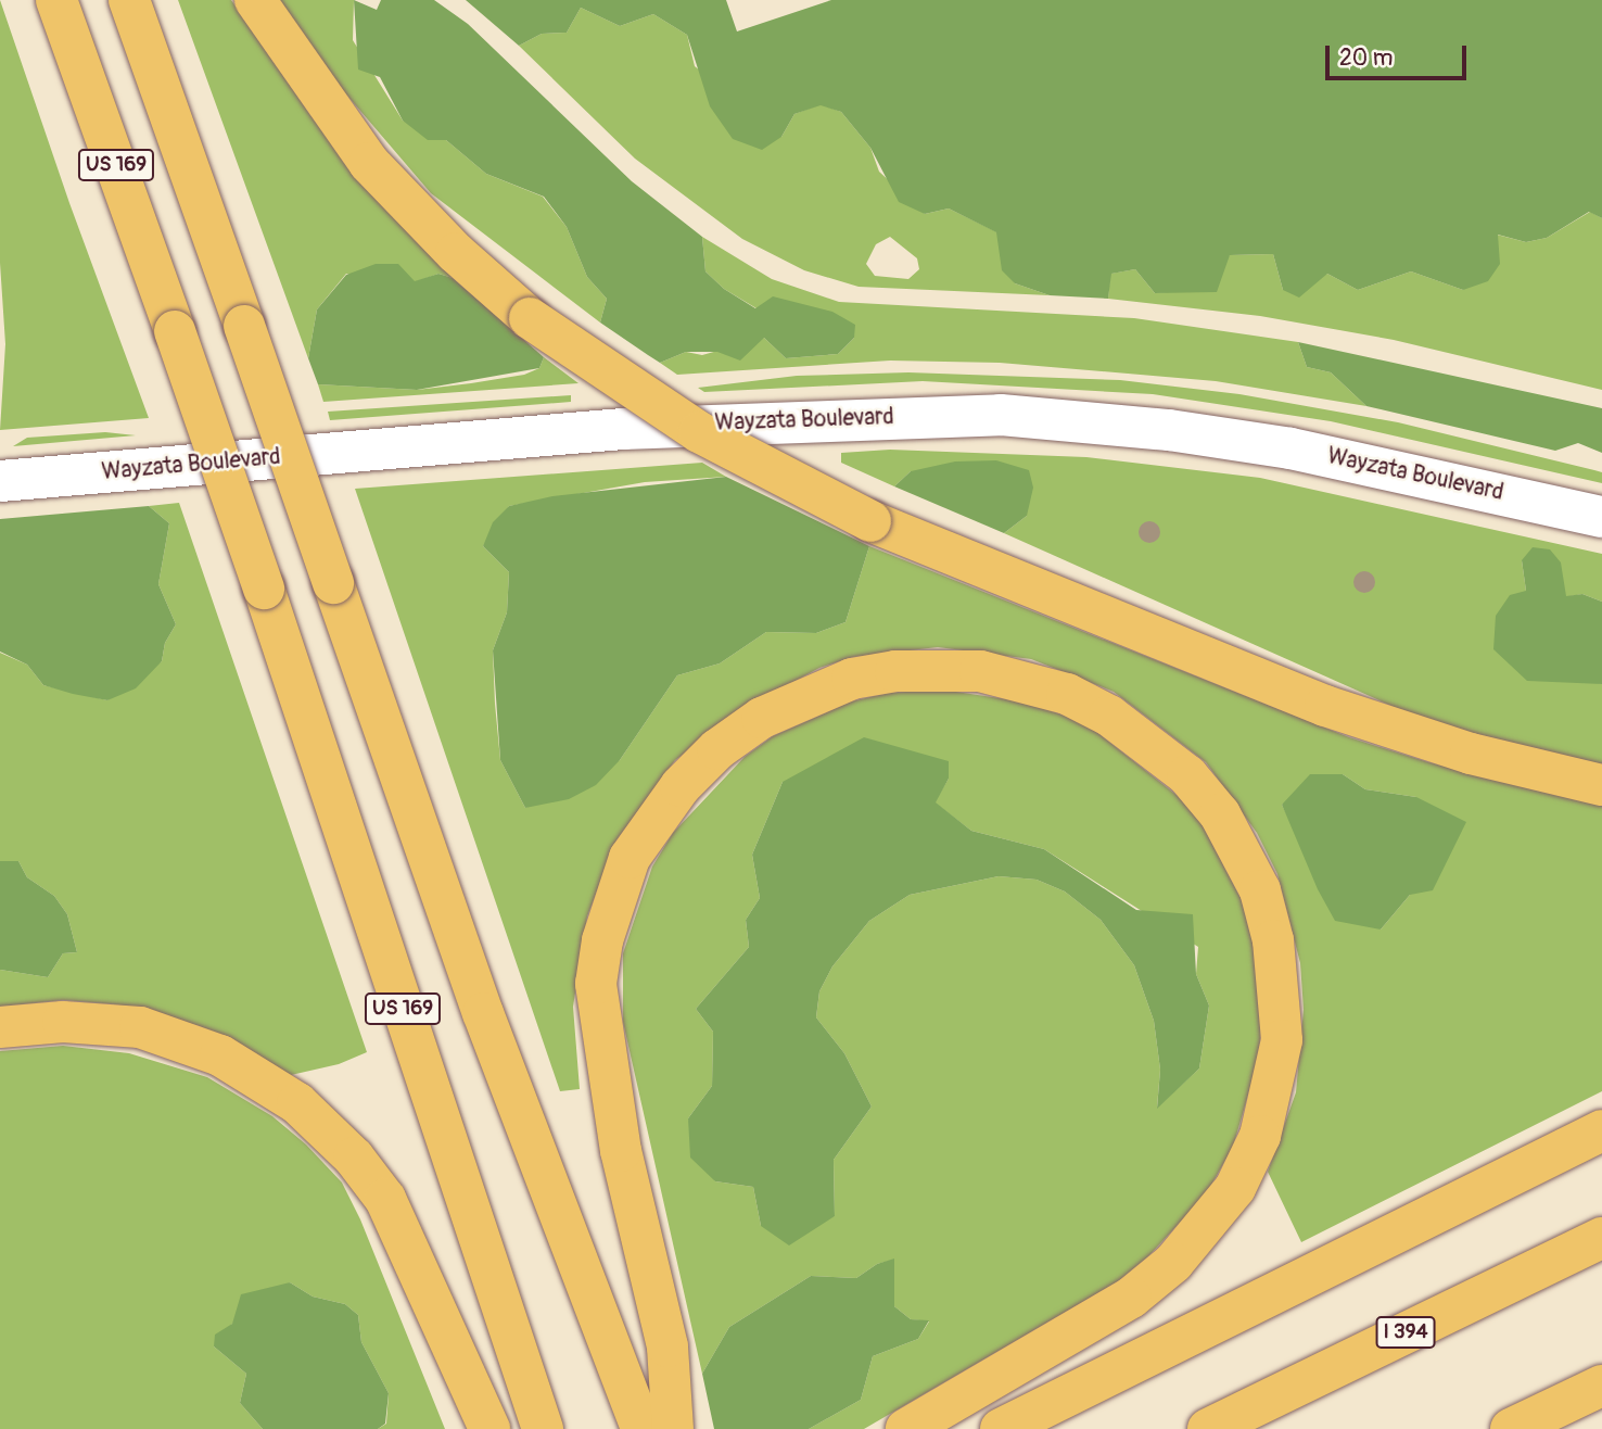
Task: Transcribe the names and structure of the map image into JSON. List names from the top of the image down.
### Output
{
  "streets": {
    "highway": ["US 169", "I 394"],
    "street": ["Wayzata Boulevard"]
  },
  "scale_bar": "20 m"
}
